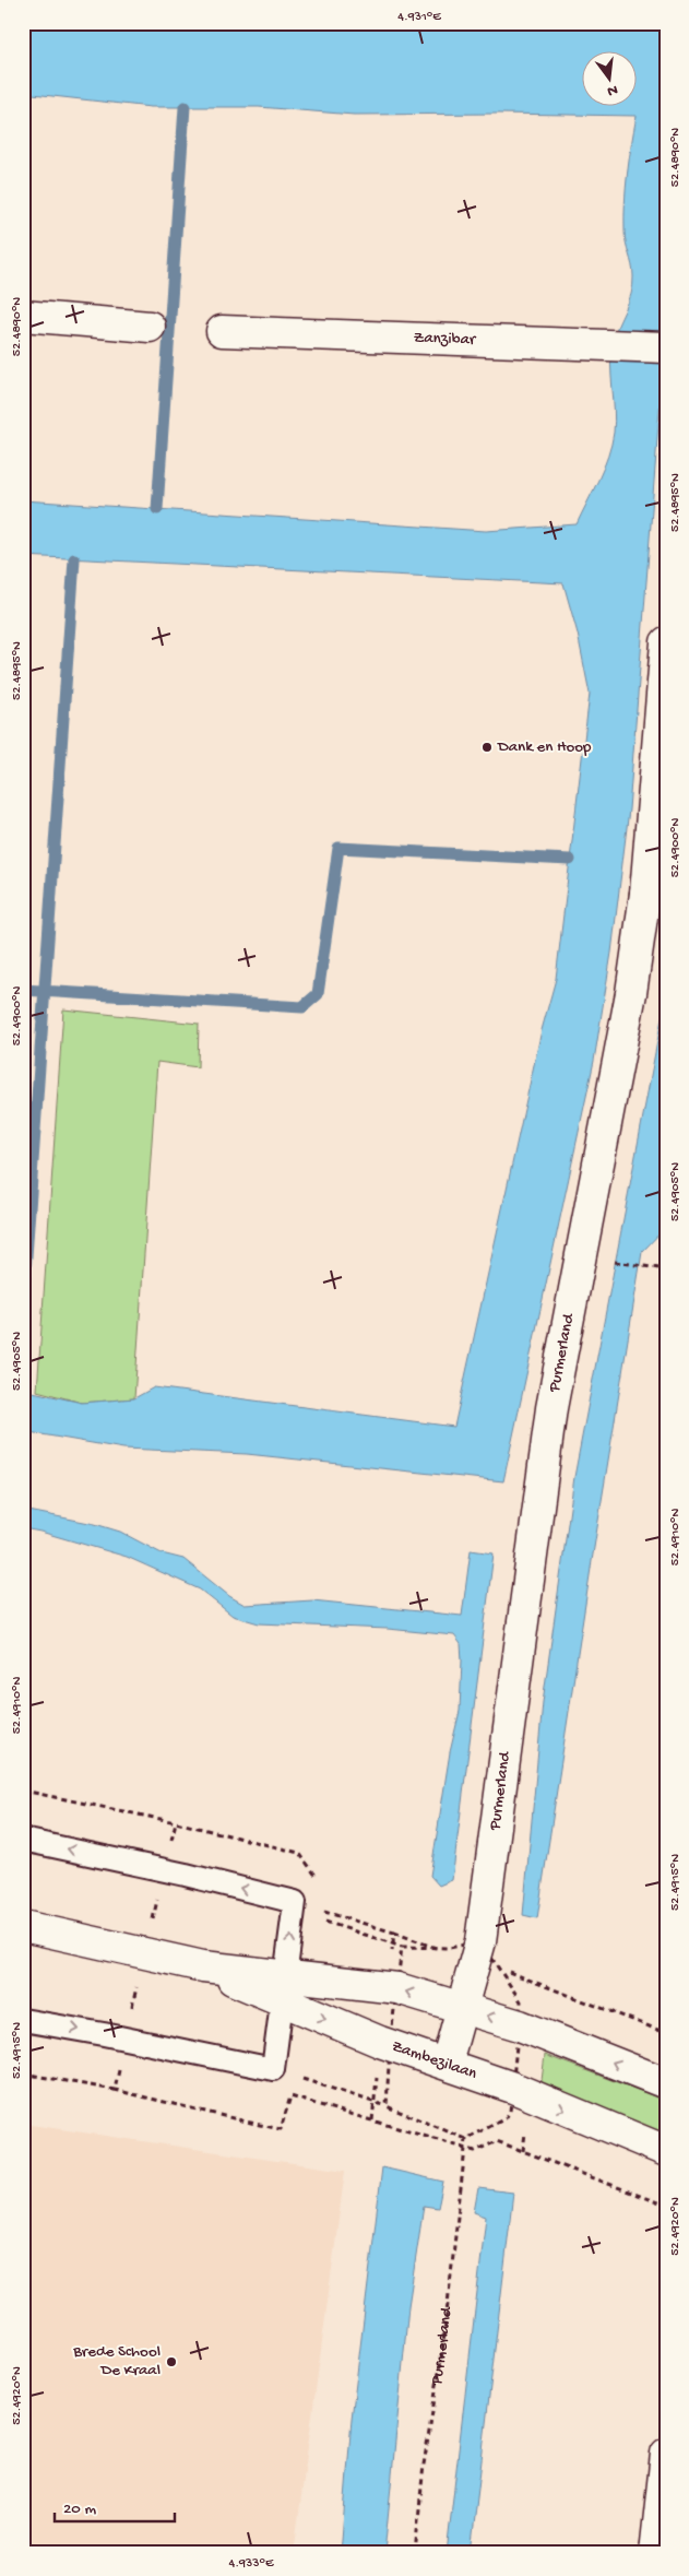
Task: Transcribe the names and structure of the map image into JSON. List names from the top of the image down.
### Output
{
  "streets": {
    "street": ["Zanzibar", "Purmerland", "Zambezilaan"]
  },
  "crossings": [
    ["Purmerland", "Zambezilaan"]
  ],
  "places": ["Dank en Hoop", "Brede School De Kraal"],
  "scale_bar": "20 m",
  "north": "bottom",
  "coordinates": [
    "4.931°E",
    "52.4890°N",
    "52.4895°N",
    "52.4900°N",
    "52.4905°N",
    "52.4910°N",
    "52.4915°N",
    "52.4920°N",
    "4.933°E"
  ]
}
